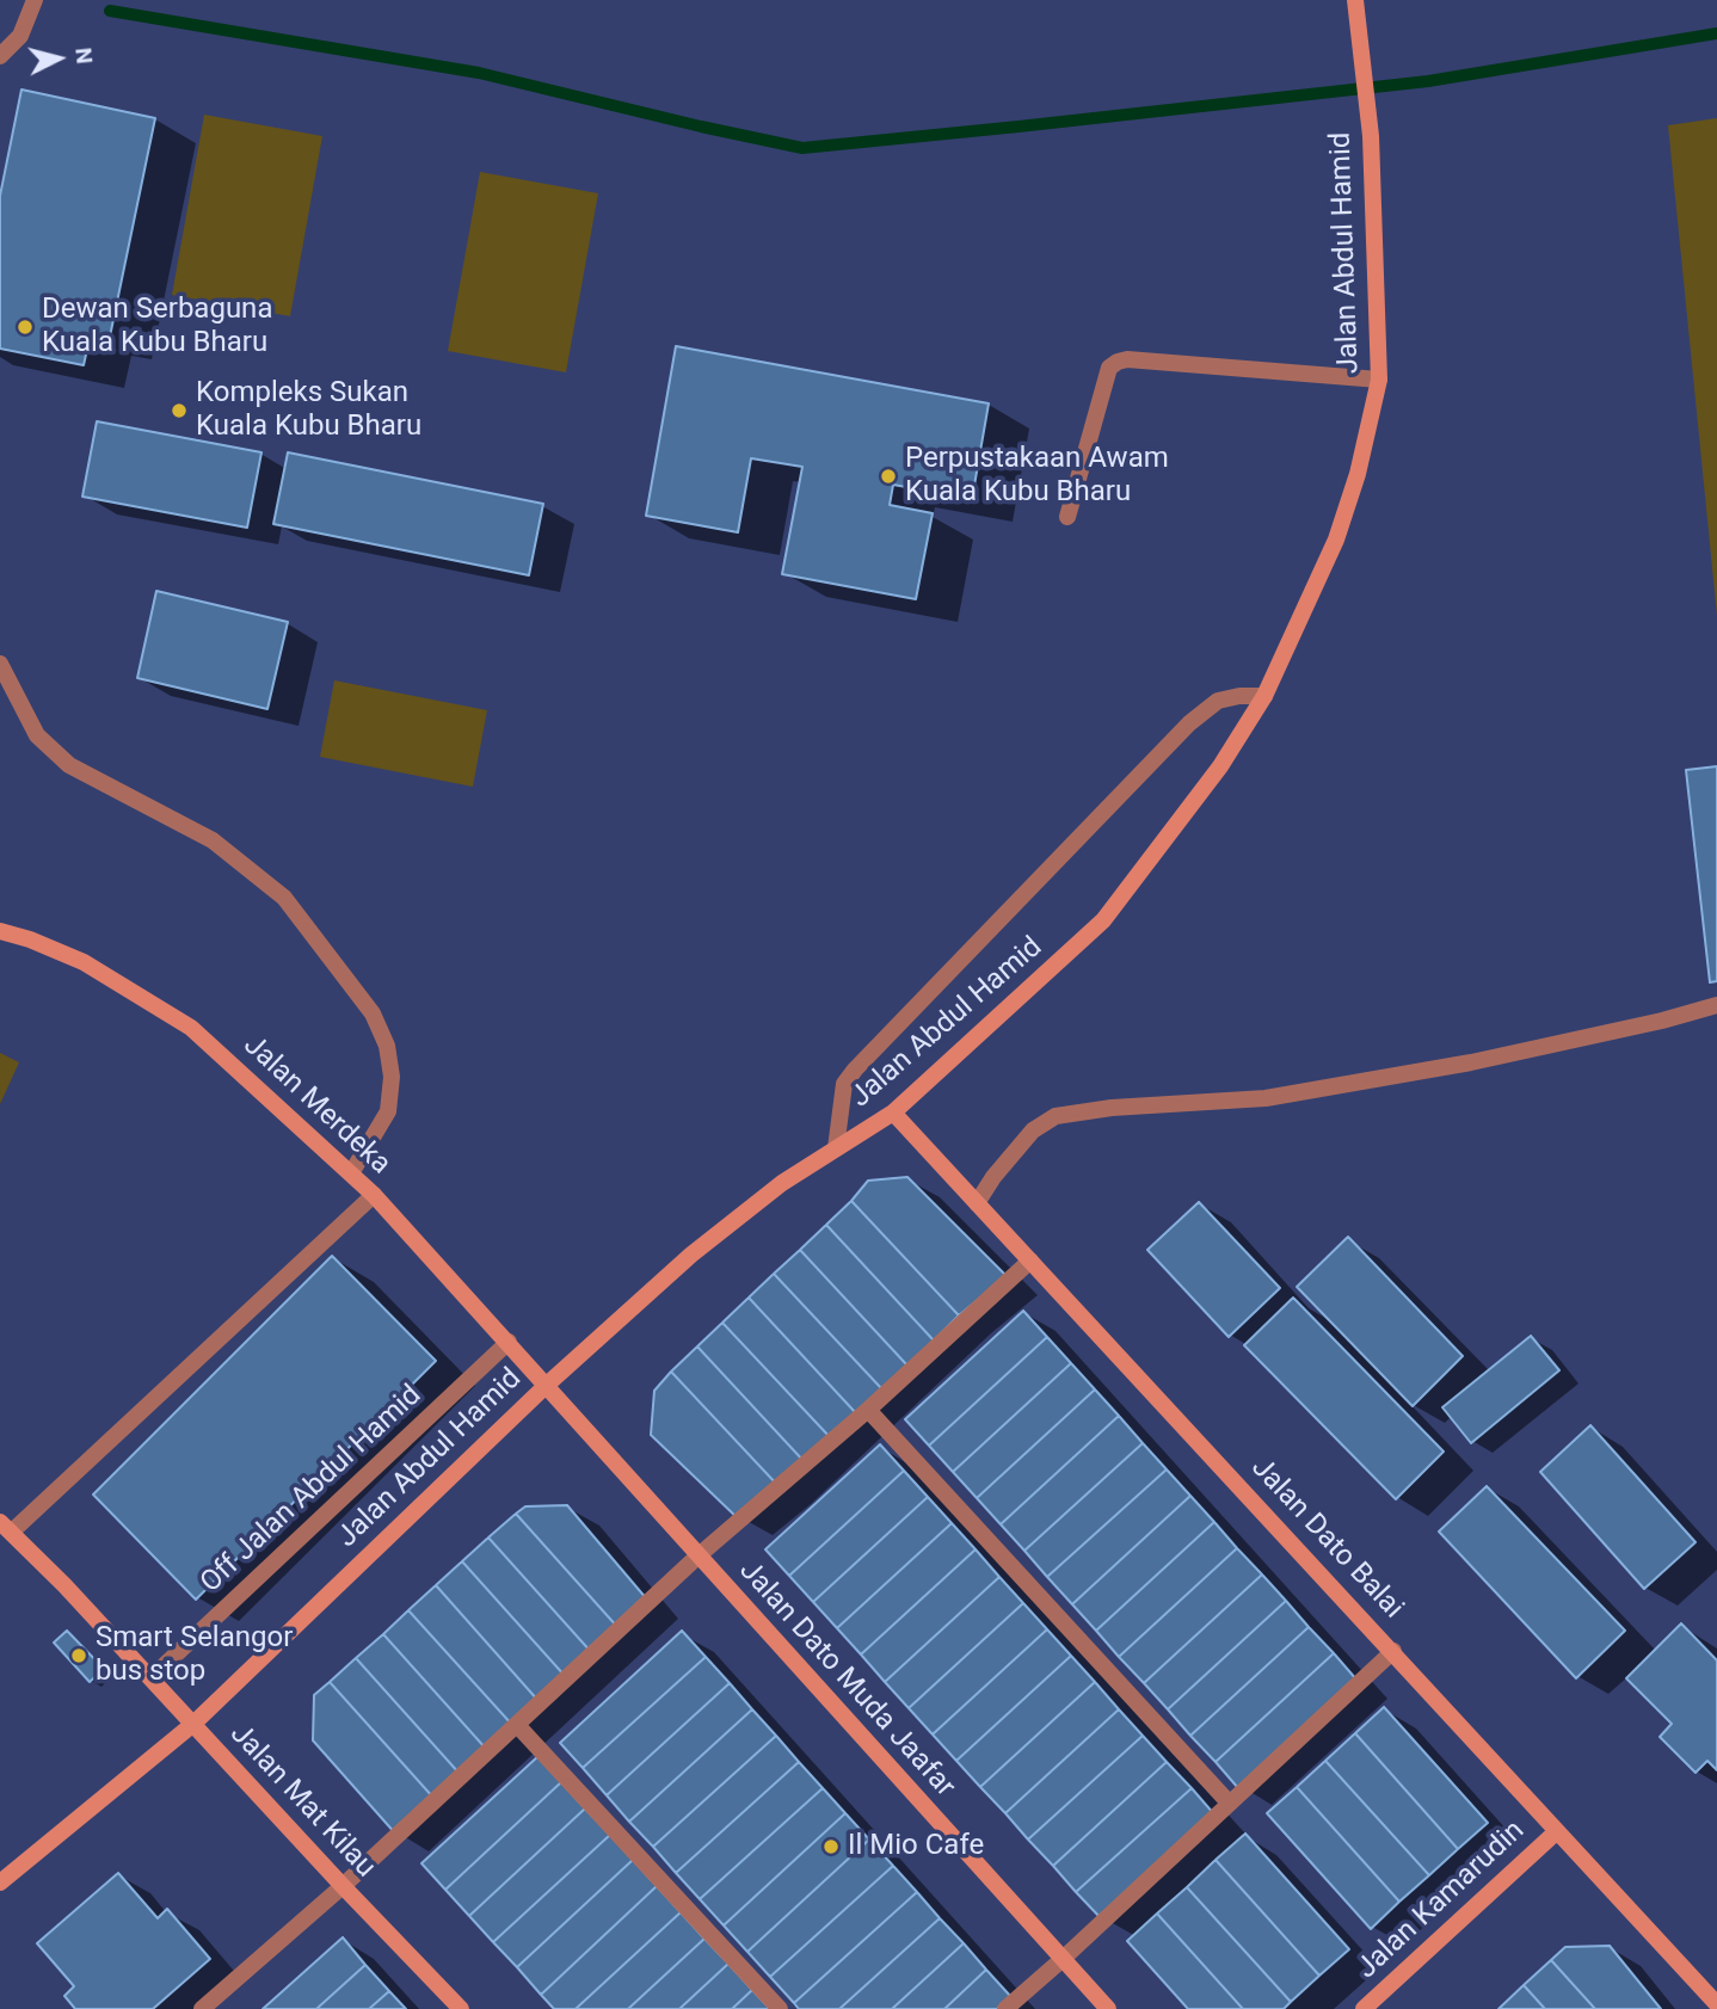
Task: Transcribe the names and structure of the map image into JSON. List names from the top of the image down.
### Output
{
  "streets": {
    "street": [
      "Jalan Abdul Hamid",
      "Jalan Merdeka",
      "Off Jalan Abdul Hamid",
      "Jalan Dato Balai",
      "Jalan Dato Muda Jaafar",
      "Jalan Mat Kilau",
      "Jalan Kamarudin"
    ]
  },
  "crossings": [
    ["Jalan Abdul Hamid", "Jalan Merdeka"],
    ["Jalan Abdul Hamid", "Jalan Dato Balai"],
    ["Jalan Abdul Hamid", "Jalan Dato Muda Jaafar"],
    ["Jalan Abdul Hamid", "Jalan Mat Kilau"],
    ["Jalan Merdeka", "Off Jalan Abdul Hamid"],
    ["Jalan Merdeka", "Jalan Dato Muda Jaafar"],
    ["Off Jalan Abdul Hamid", "Jalan Mat Kilau"],
    ["Jalan Dato Balai", "Jalan Kamarudin"]
  ],
  "places": [
    "Dewan Serbaguna Kuala Kubu Bharu",
    "Kompleks Sukan Kuala Kubu Bharu",
    "Perpustakaan Awam Kuala Kubu Bharu",
    "Smart Selangor bus stop",
    "Il Mio Cafe"
  ],
  "north": "right"
}
